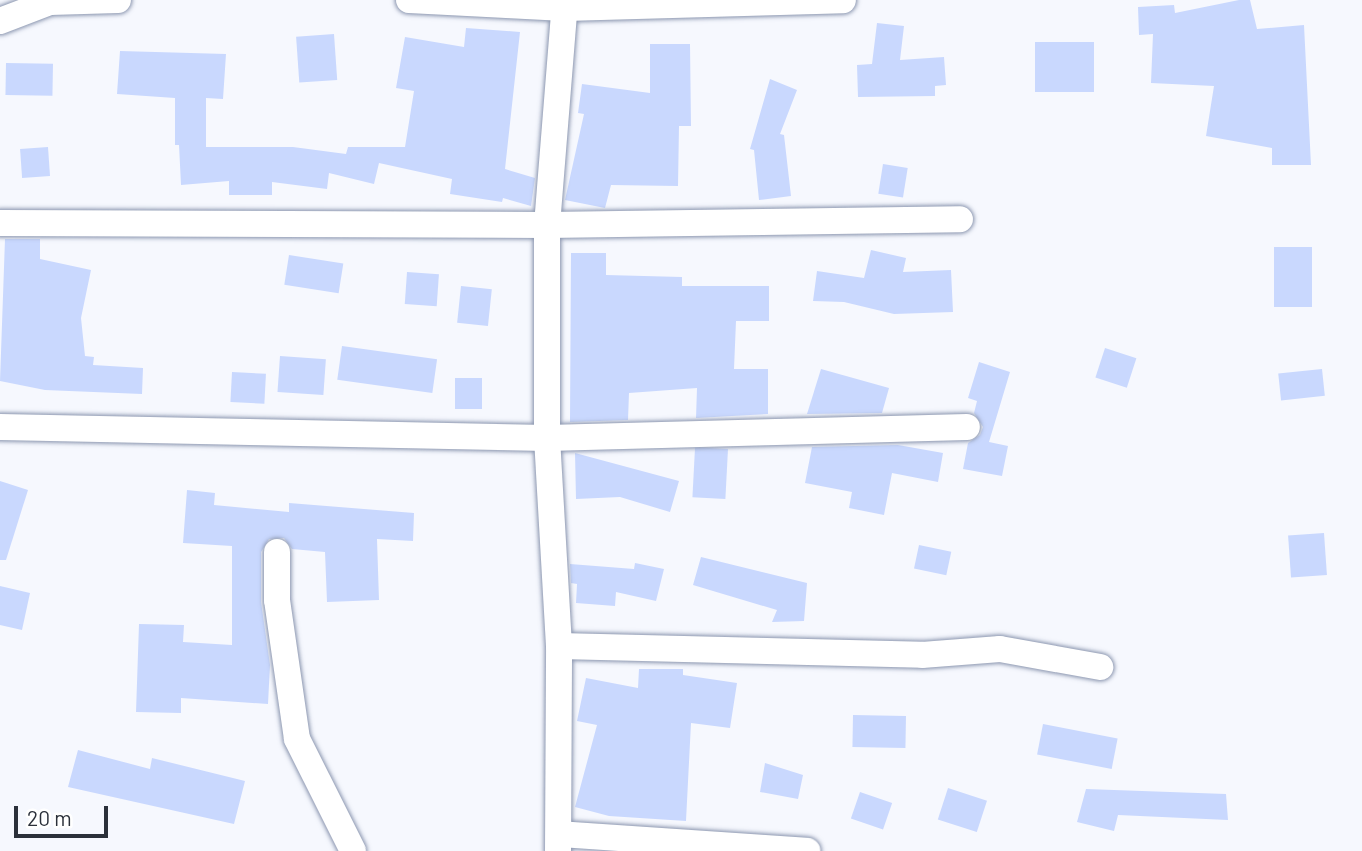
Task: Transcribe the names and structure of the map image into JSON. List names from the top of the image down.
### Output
{
  "scale_bar": "20 m"
}
